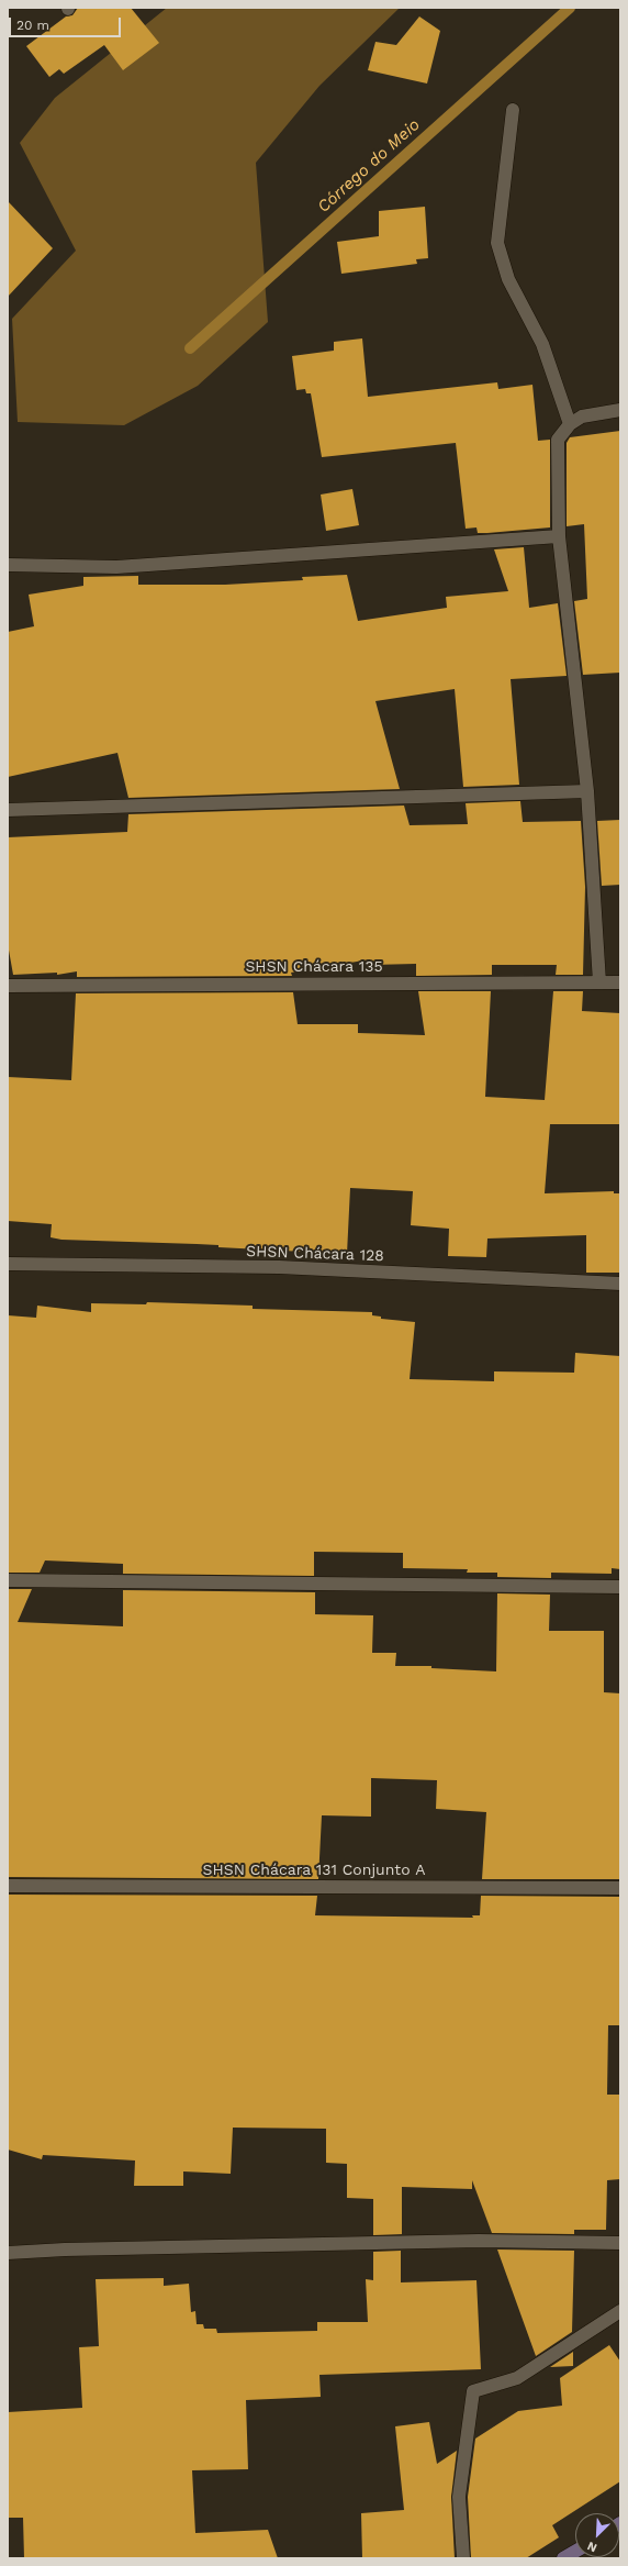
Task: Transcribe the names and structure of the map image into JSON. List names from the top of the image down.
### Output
{
  "streets": {
    "street": ["SHSN Chácara 135", "SHSN Chácara 128", "SHSN Chácara 131 Conjunto A"]
  },
  "water": ["Córrego do Meio"],
  "scale_bar": "20 m",
  "north": "bottom left"
}
